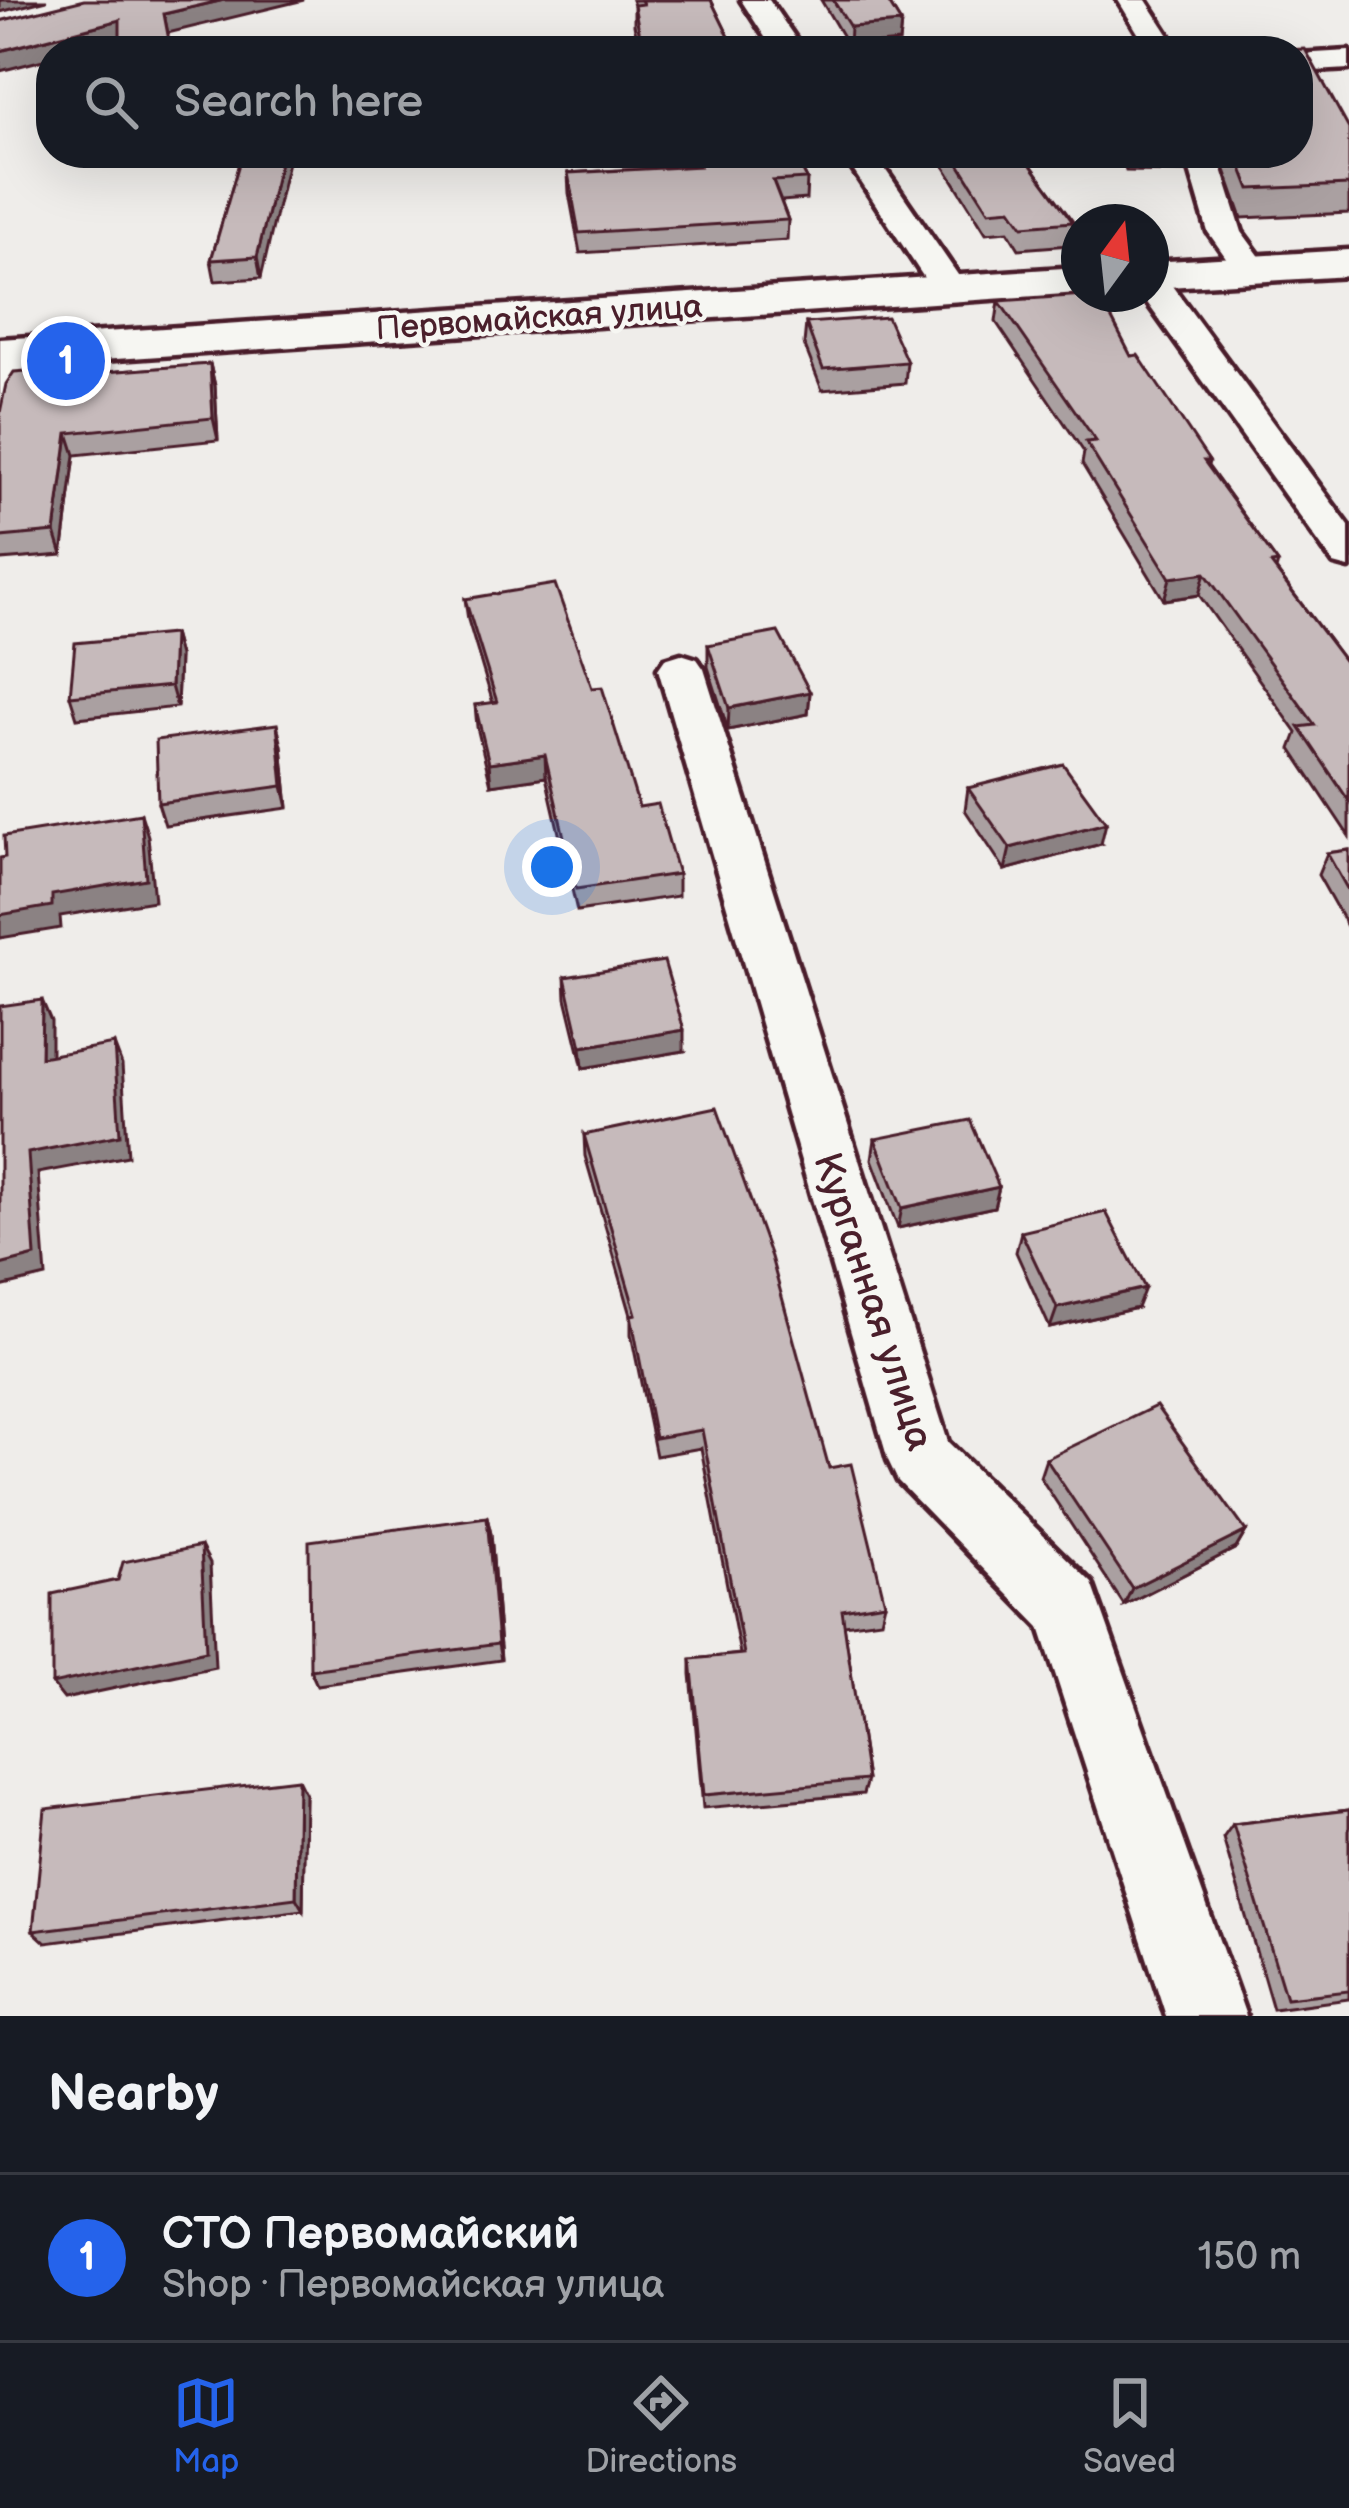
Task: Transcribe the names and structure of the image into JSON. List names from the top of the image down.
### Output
{
  "streets": {
    "main road": ["Первомайская улица"],
    "street": ["Курганная улица"]
  },
  "north": "top",
  "page": {
    "search": "Search here",
    "pins": "1",
    "heading": "Nearby",
    "list": [
      {
        "mark": "1",
        "name": "СТО Первомайский",
        "note": "Shop · Первомайская улица",
        "value": "150 m"
      }
    ],
    "nav": ["Map", "Directions", "Saved"]
  }
}
